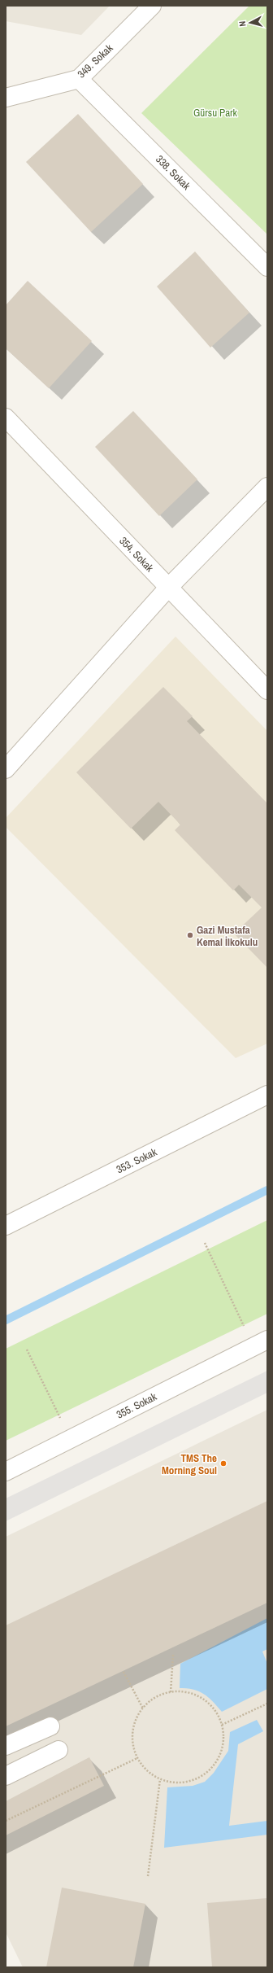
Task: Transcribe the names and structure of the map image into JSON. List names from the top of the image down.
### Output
{
  "streets": {
    "street": [
      "349. Sokak",
      "338. Sokak",
      "354. Sokak",
      "353. Sokak",
      "355. Sokak"
    ]
  },
  "crossings": [
    ["349. Sokak", "338. Sokak"]
  ],
  "parks": ["Gürsu Park"],
  "places": ["Gazi Mustafa Kemal İlkokulu", "TMS The Morning Soul"],
  "north": "left"
}
